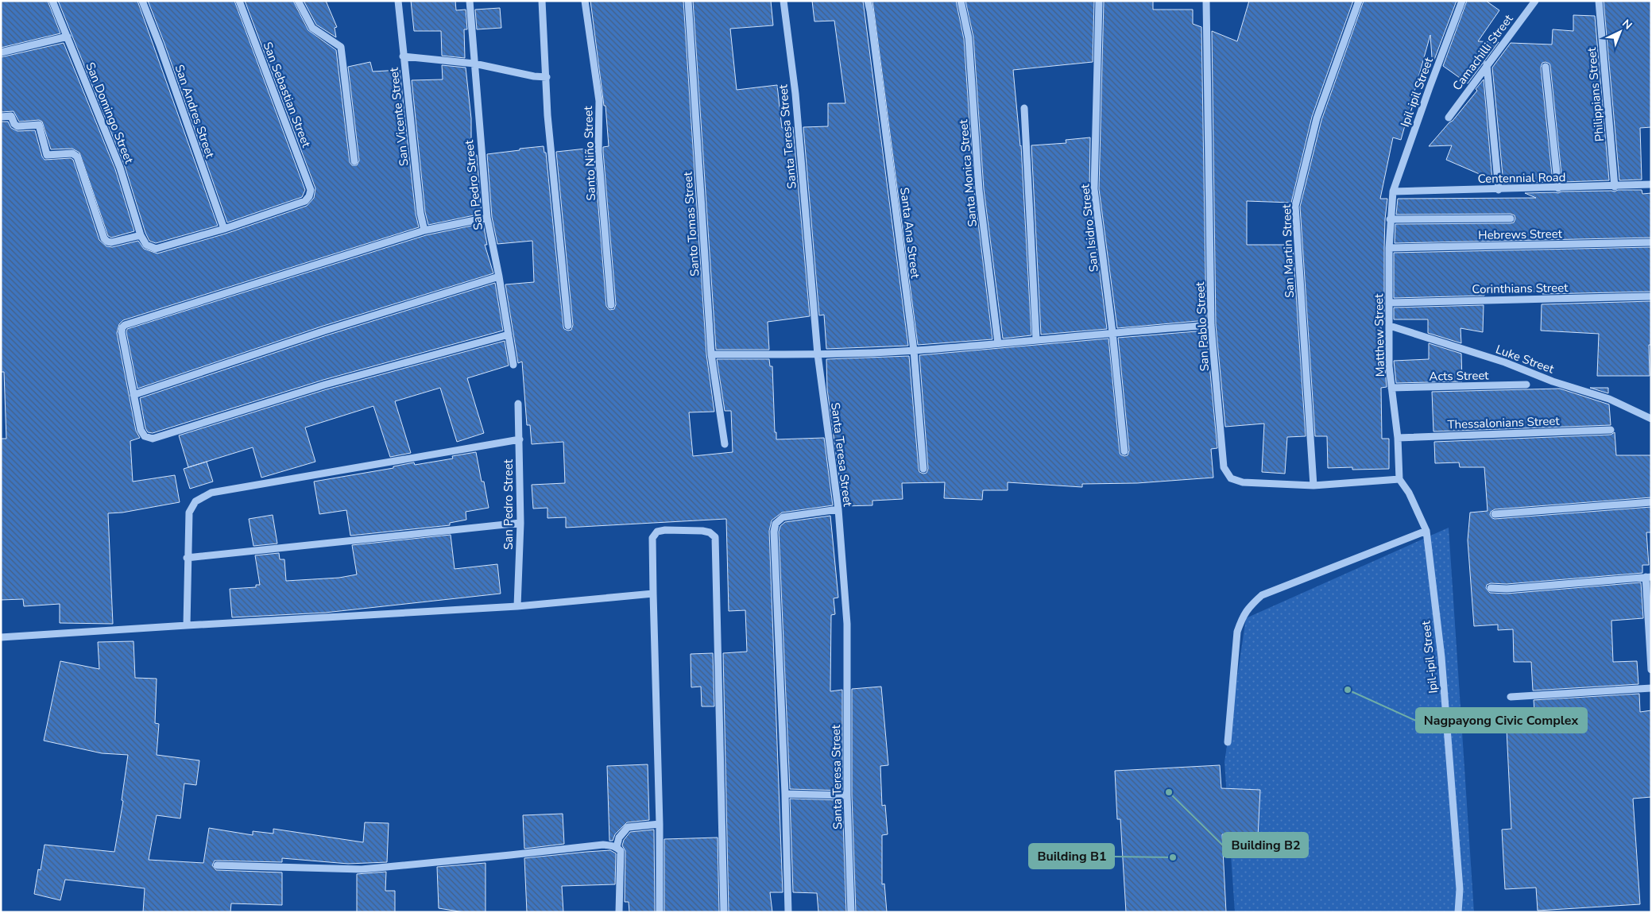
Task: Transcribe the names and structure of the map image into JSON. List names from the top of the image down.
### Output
{
  "streets": {
    "street": [
      "Camachilli Street",
      "Ipil-ipil Street",
      "San Sebastian Street",
      "Philippians Street",
      "San Andres Street",
      "San Domingo Street",
      "San Vicente Street",
      "Santa Teresa Street",
      "Santo Niño Street",
      "Santa Monica Street",
      "Centennial Road",
      "San Pedro Street",
      "Santo Tomas Street",
      "San Isidro Street",
      "Santa Ana Street",
      "Hebrews Street",
      "San Martin Street",
      "Corinthians Street",
      "San Pablo Street",
      "Matthew Street",
      "Luke Street",
      "Acts Street",
      "Thessalonians Street"
    ]
  },
  "crossings": [
    ["Ipil-ipil Street", "Centennial Road"],
    ["Ipil-ipil Street", "San Pablo Street"],
    ["Ipil-ipil Street", "Matthew Street"],
    ["San Sebastian Street", "San Andres Street"],
    ["Philippians Street", "Centennial Road"],
    ["Centennial Road", "Matthew Street"],
    ["Hebrews Street", "Matthew Street"],
    ["San Martin Street", "San Pablo Street"],
    ["Corinthians Street", "Matthew Street"],
    ["San Pablo Street", "Matthew Street"],
    ["Matthew Street", "Luke Street"],
    ["Matthew Street", "Acts Street"],
    ["Matthew Street", "Thessalonians Street"]
  ],
  "places": ["Nagpayong Civic Complex", "Building B2", "Building B1"],
  "north": "top right"
}
